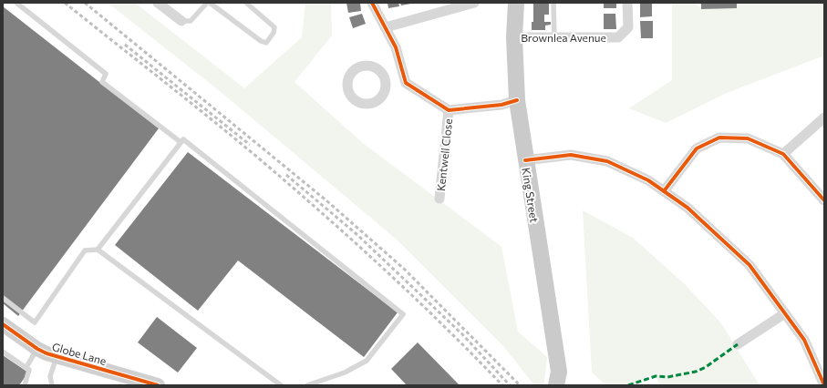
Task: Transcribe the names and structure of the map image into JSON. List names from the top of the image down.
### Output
{
  "streets": {
    "main road": ["King Street"],
    "street": ["Brownlea Avenue", "Kentwell Close", "Globe Lane"]
  },
  "crossings": [
    ["Brownlea Avenue", "King Street"]
  ]
}
